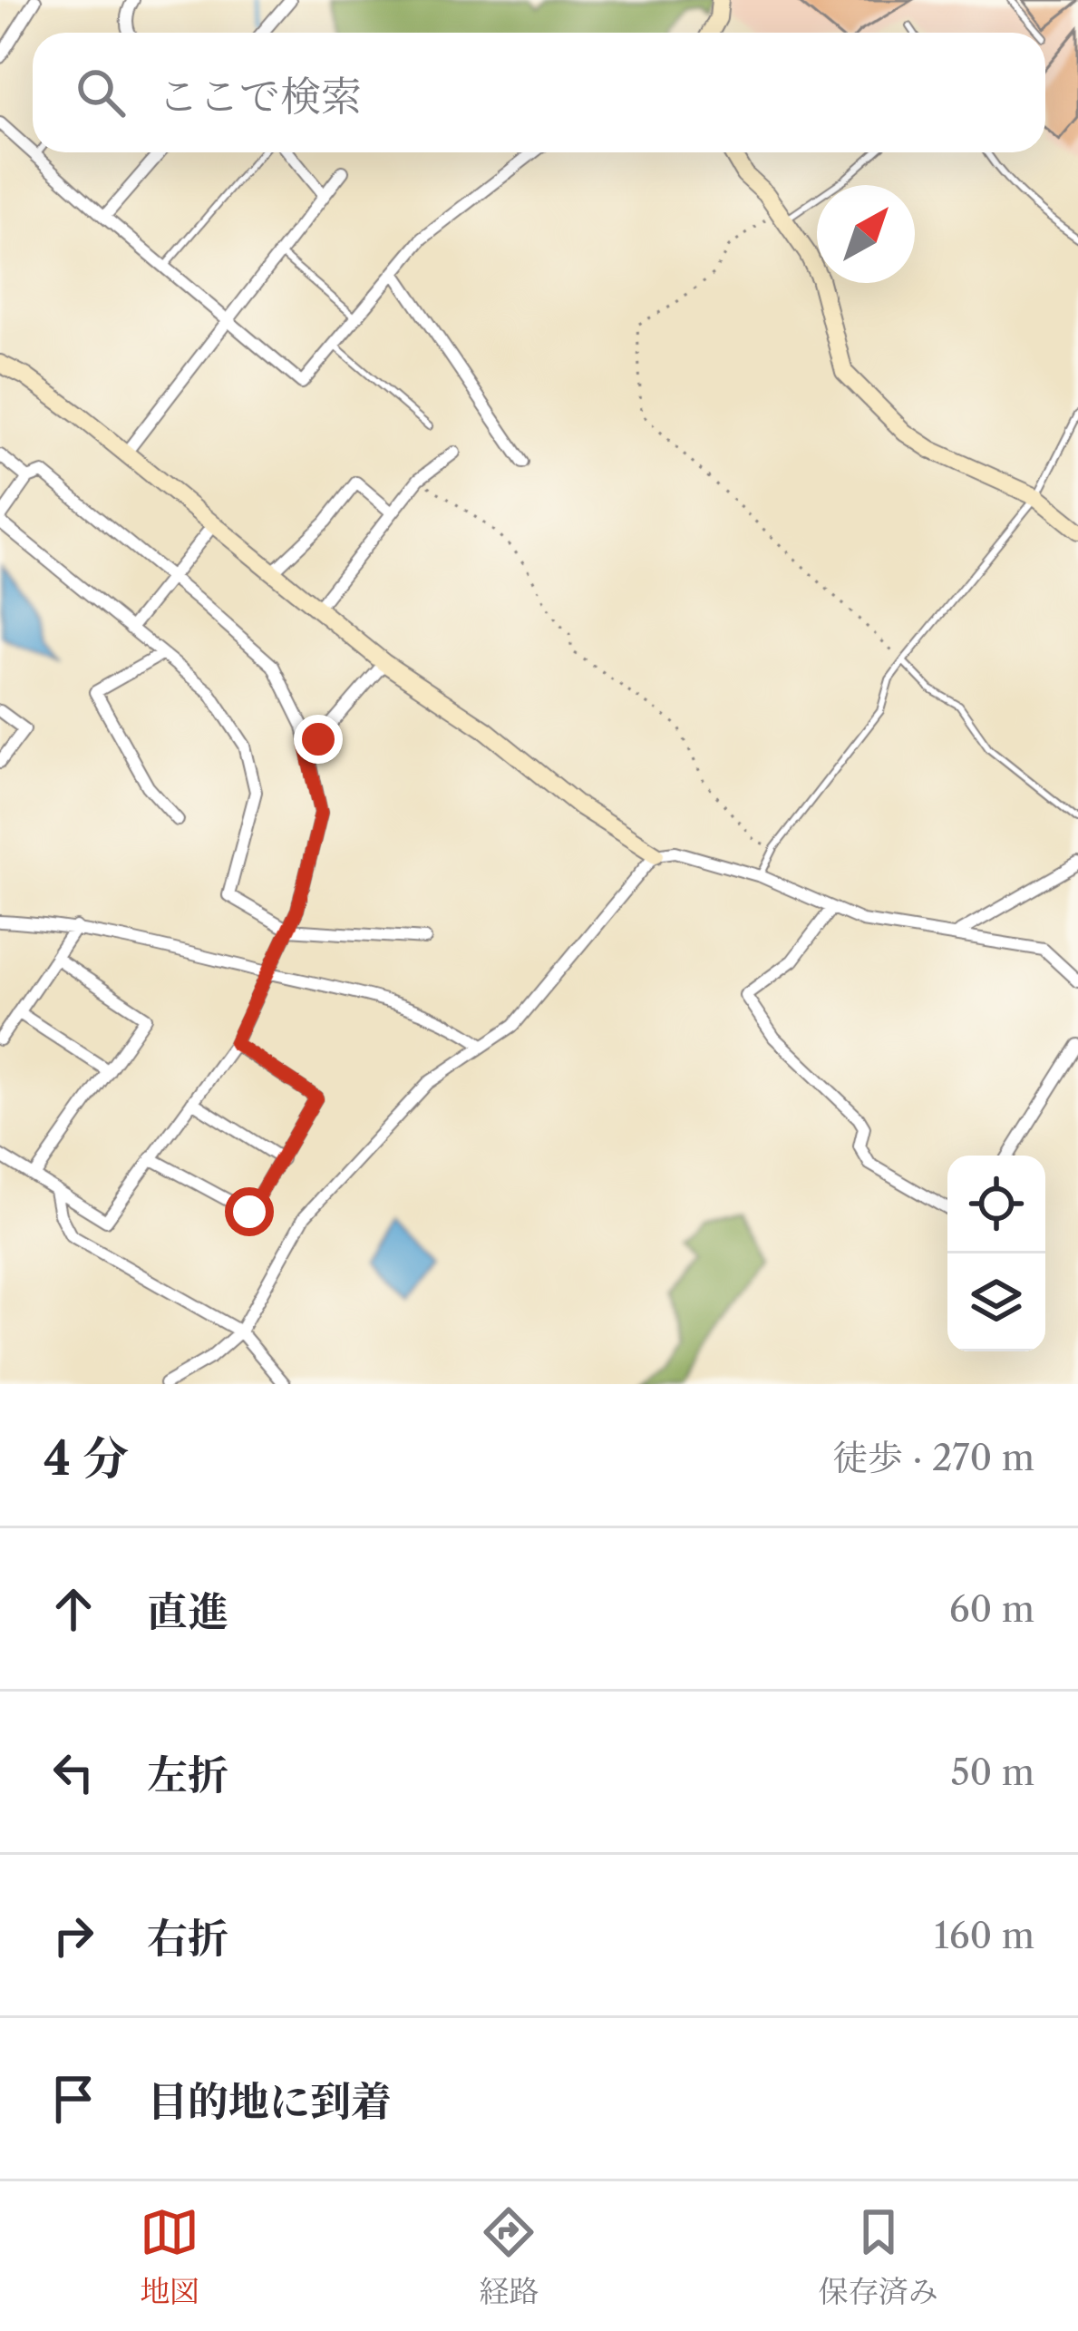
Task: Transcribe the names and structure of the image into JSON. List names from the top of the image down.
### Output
{
  "north": "top right",
  "page": {
    "search": "ここで検索",
    "heading": ["4 分", "徒歩 · 270 m"],
    "list": [
      ["直進", "60 m"],
      ["左折", "50 m"],
      ["右折", "160 m"],
      "目的地に到着"
    ],
    "nav": ["地図", "経路", "保存済み"]
  }
}
